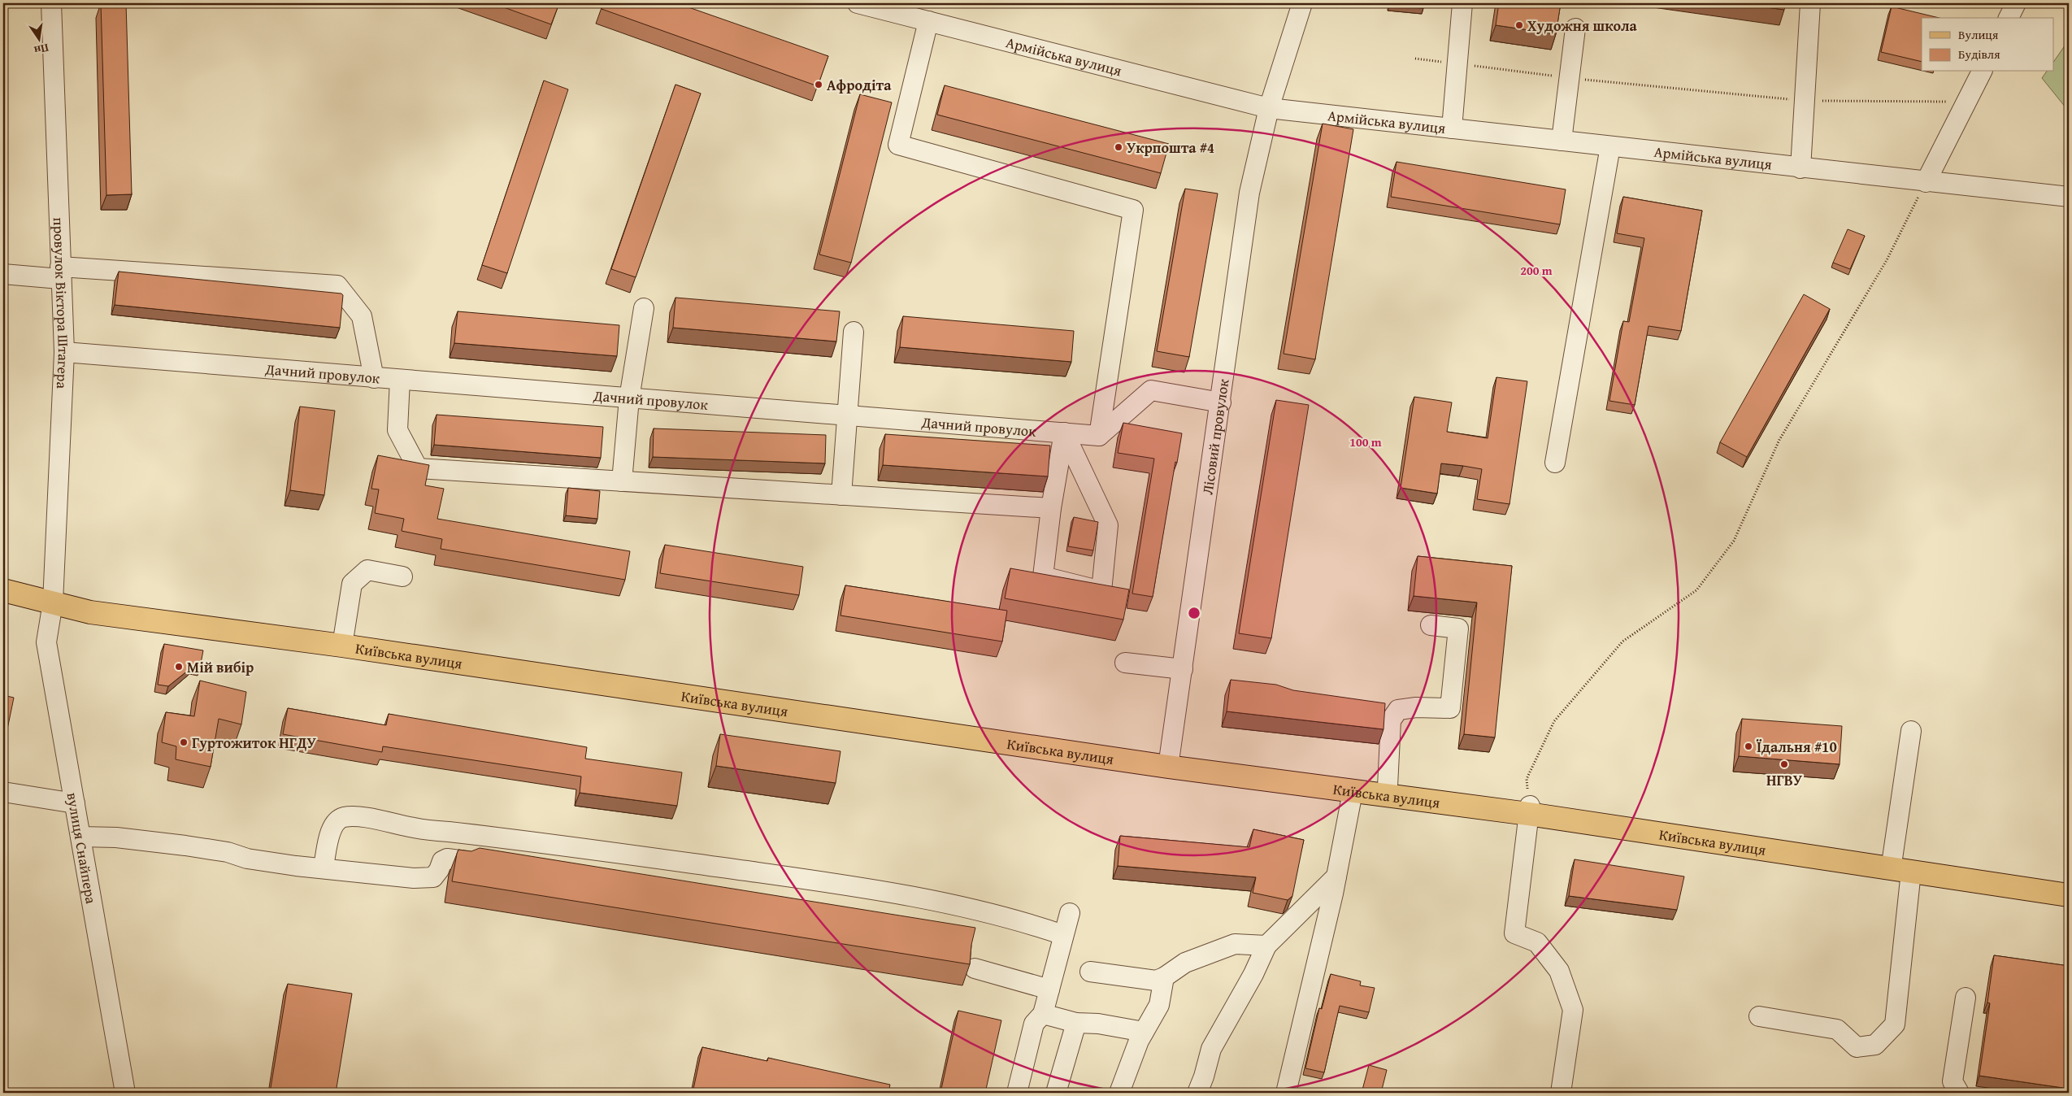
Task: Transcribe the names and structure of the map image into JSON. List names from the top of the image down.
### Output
{
  "streets": {
    "main road": ["Київська вулиця"],
    "street": [
      "Армійська вулиця",
      "провулок Віктора Штагера",
      "Дачний провулок",
      "Лісовий провулок",
      "вулиця Снайпера"
    ]
  },
  "crossings": [
    ["Армійська вулиця", "Лісовий провулок"],
    ["провулок Віктора Штагера", "Дачний провулок"],
    ["провулок Віктора Штагера", "Київська вулиця"],
    ["провулок Віктора Штагера", "вулиця Снайпера"],
    ["Лісовий провулок", "Київська вулиця"],
    ["Київська вулиця", "вулиця Снайпера"]
  ],
  "places": [
    "Художня школа",
    "Афродіта",
    "Укрпошта #4",
    "Мій вибір",
    "Гуртожиток НГДУ",
    "Їдальня #10",
    "НГВУ"
  ],
  "legend": ["Вулиця", "Будівля"],
  "north": "bottom",
  "rings": ["200 m", "100 m"]
}
